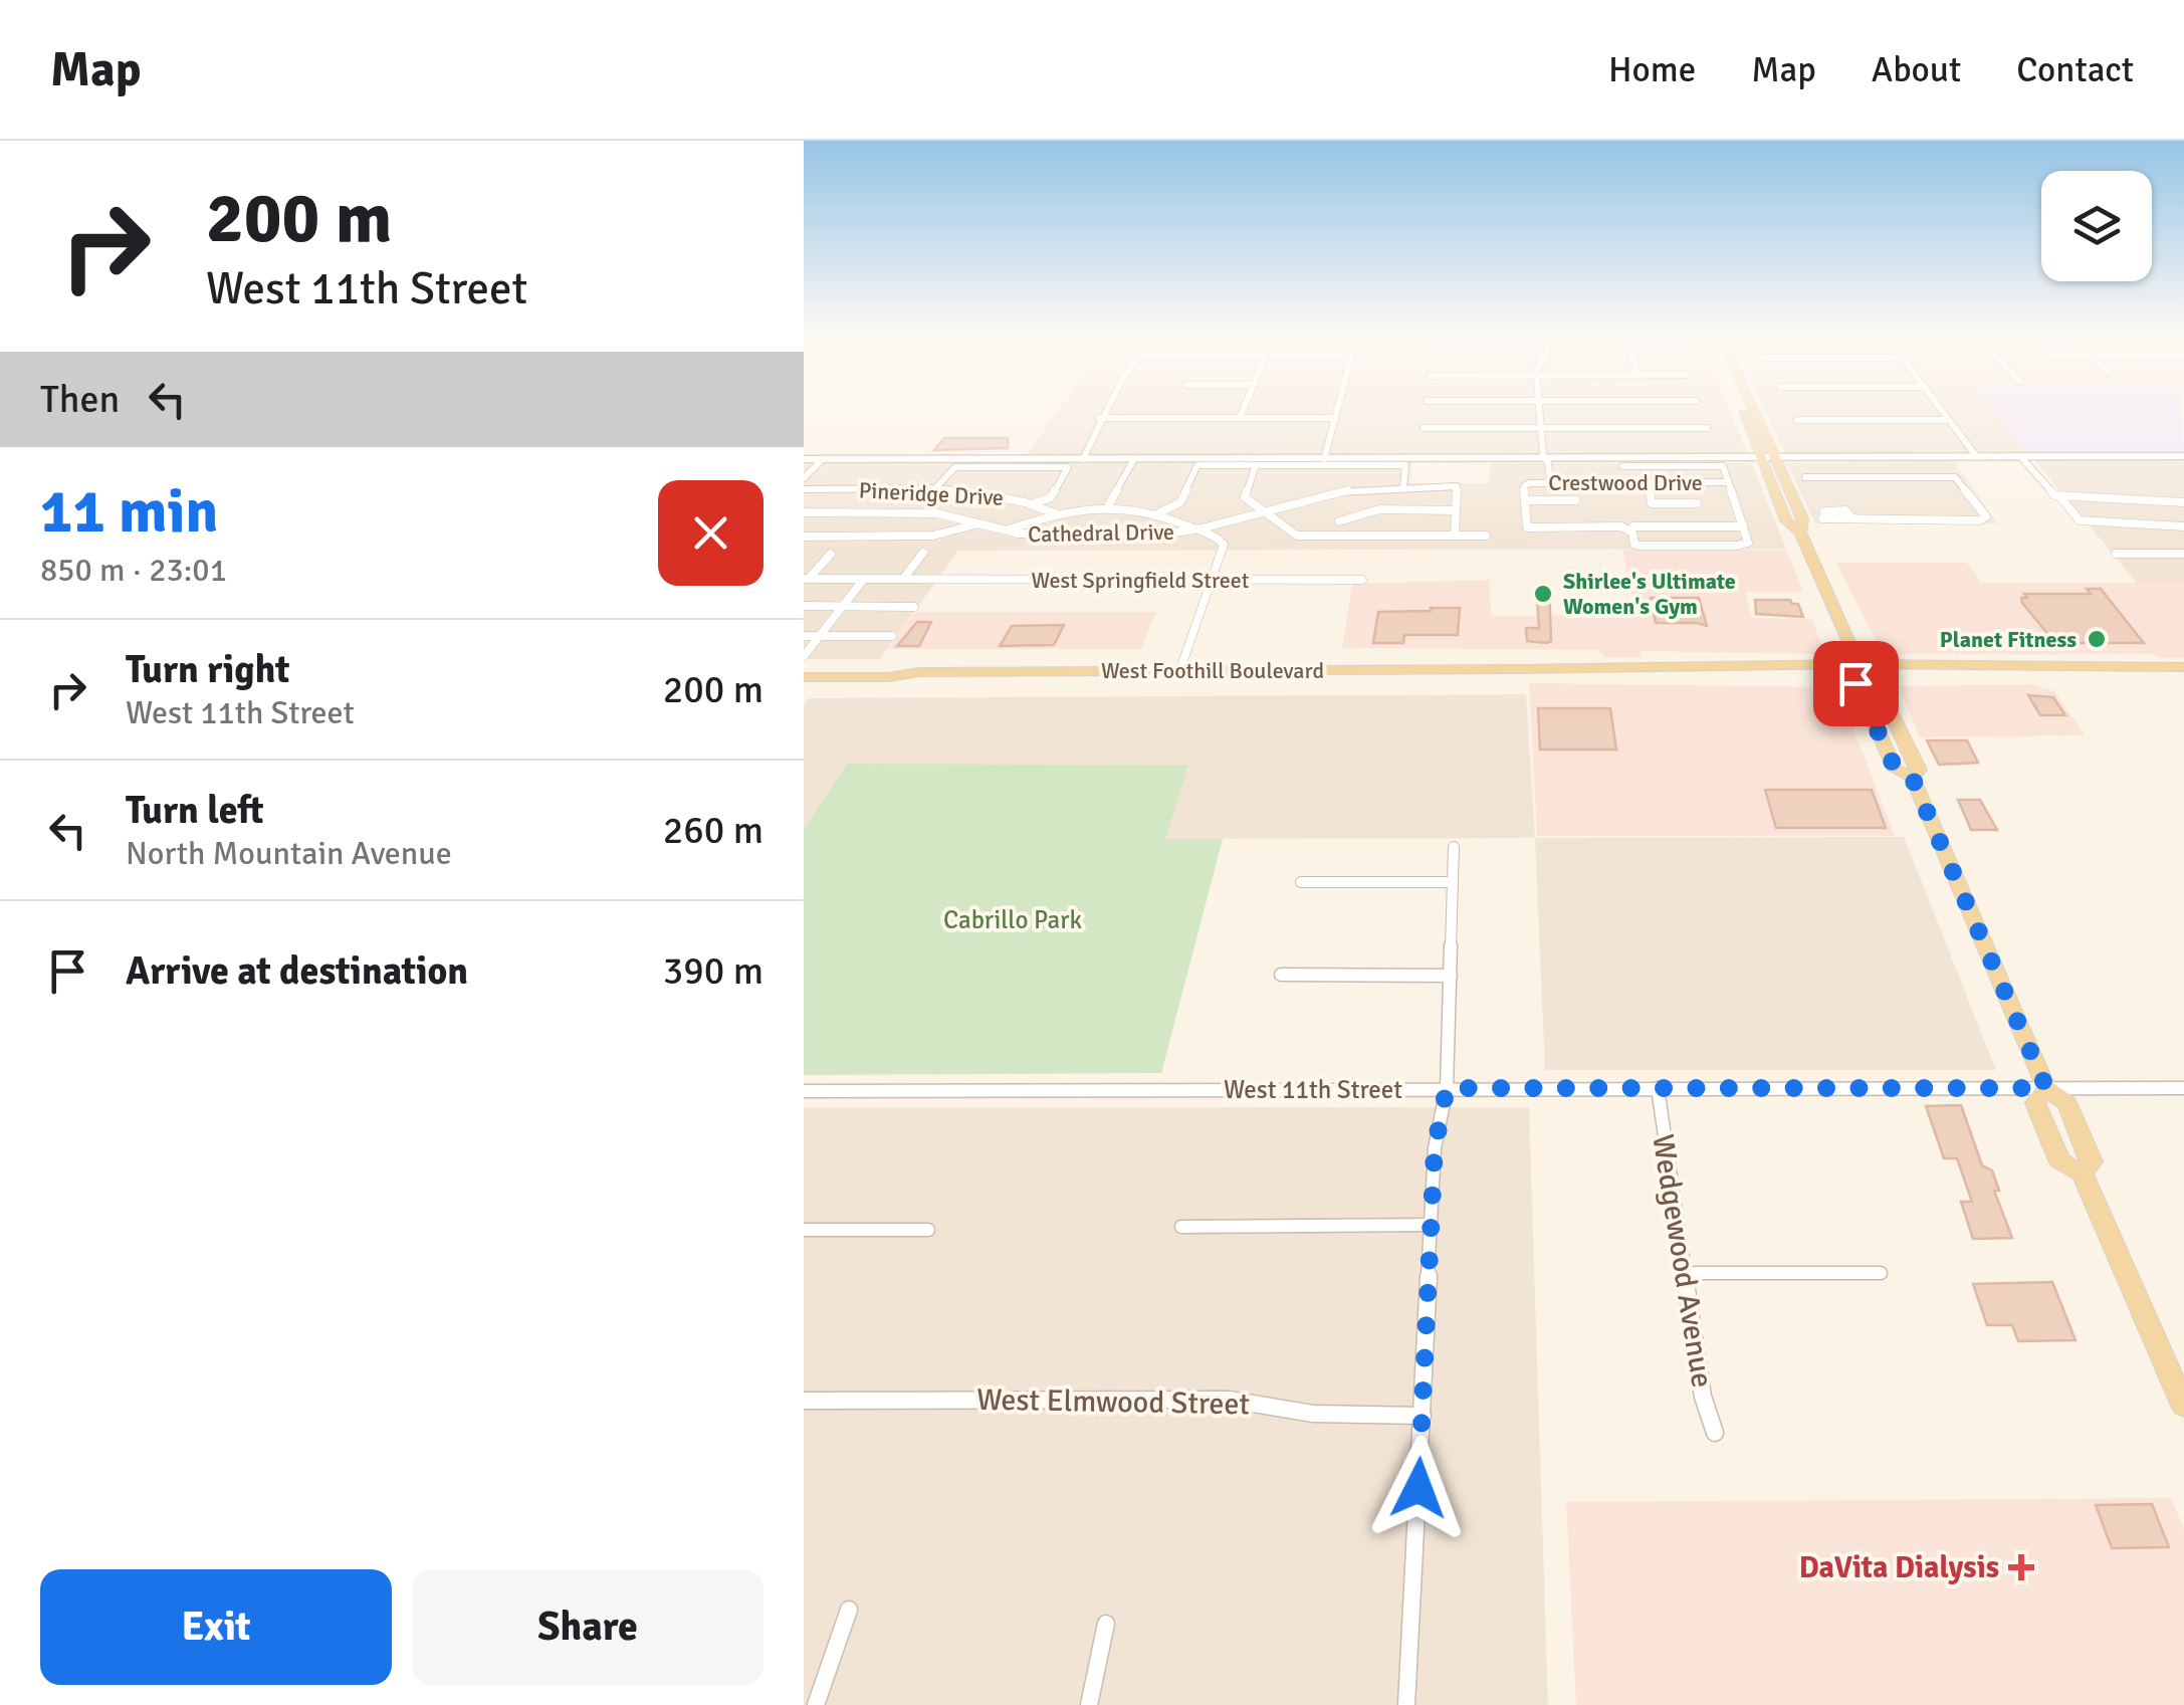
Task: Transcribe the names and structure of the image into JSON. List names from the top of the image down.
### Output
{
  "streets": {
    "main road": ["West Foothill Boulevard"],
    "street": [
      "Crestwood Drive",
      "Pineridge Drive",
      "Cathedral Drive",
      "West Springfield Street",
      "West 11th Street",
      "Wedgewood Avenue",
      "West Elmwood Street"
    ]
  },
  "crossings": [
    ["West 11th Street", "Wedgewood Avenue"]
  ],
  "parks": ["Cabrillo Park"],
  "places": {
    "other": ["Shirlee's Ultimate Women's Gym", "Planet Fitness"],
    "health": ["DaVita Dialysis"]
  },
  "page": {
    "header": "Map",
    "nav": [
      "Home",
      "Map",
      "About",
      "Contact"
    ],
    "turn": ["200 m", "West 11th Street"],
    "then": "Then",
    "heading": ["11 min", "850 m · 23:01"],
    "list": [
      {
        "name": "Turn right",
        "note": "West 11th Street",
        "value": "200 m"
      },
      {
        "name": "Turn left",
        "note": "North Mountain Avenue",
        "value": "260 m"
      },
      {
        "name": "Arrive at destination",
        "value": "390 m"
      }
    ],
    "buttons": ["Exit", "Share"]
  }
}
